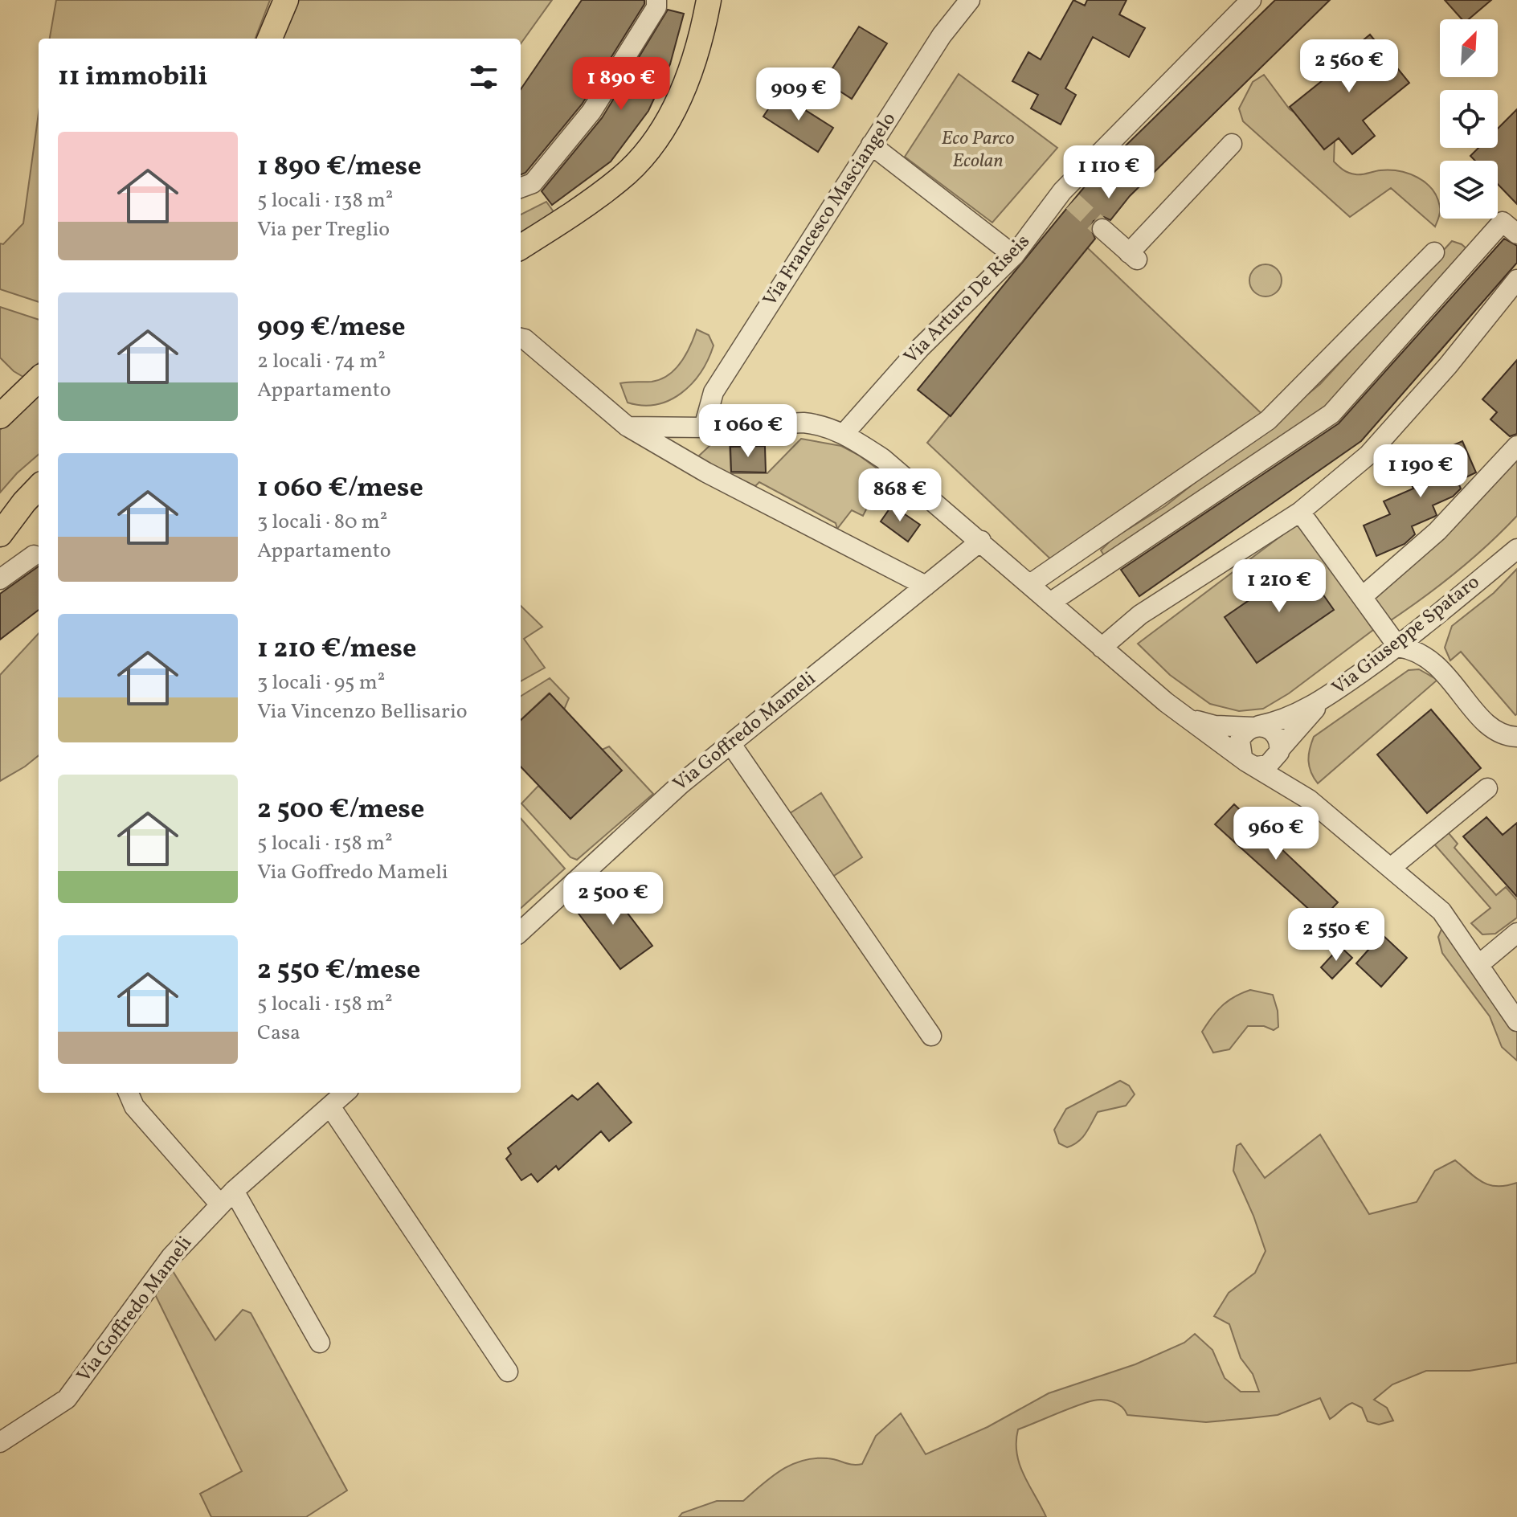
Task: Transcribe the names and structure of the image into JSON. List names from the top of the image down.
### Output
{
  "streets": {
    "street": [
      "Via Francesco Masciangelo",
      "Via Arturo De Riseis",
      "Via Giuseppe Spataro",
      "Via Goffredo Mameli"
    ]
  },
  "parks": ["Eco Parco Ecolan"],
  "north": "top right",
  "page": {
    "heading": "11 immobili",
    "price": [
      "2 560 €",
      "1 890 €",
      "909 €",
      "1 110 €",
      "1 060 €",
      "1 190 €",
      "868 €",
      "1 210 €",
      "960 €",
      "2 500 €",
      "2 550 €"
    ],
    "list": [
      {
        "name": "1 890 €/mese",
        "note": "5 locali · 138 m² · Via per Treglio"
      },
      {
        "name": "909 €/mese",
        "note": "2 locali · 74 m² · Appartamento"
      },
      {
        "name": "1 060 €/mese",
        "note": "3 locali · 80 m² · Appartamento"
      },
      {
        "name": "1 210 €/mese",
        "note": "3 locali · 95 m² · Via Vincenzo Bellisario"
      },
      {
        "name": "2 500 €/mese",
        "note": "5 locali · 158 m² · Via Goffredo Mameli"
      },
      {
        "name": "2 550 €/mese",
        "note": "5 locali · 158 m² · Casa"
      }
    ]
  }
}
